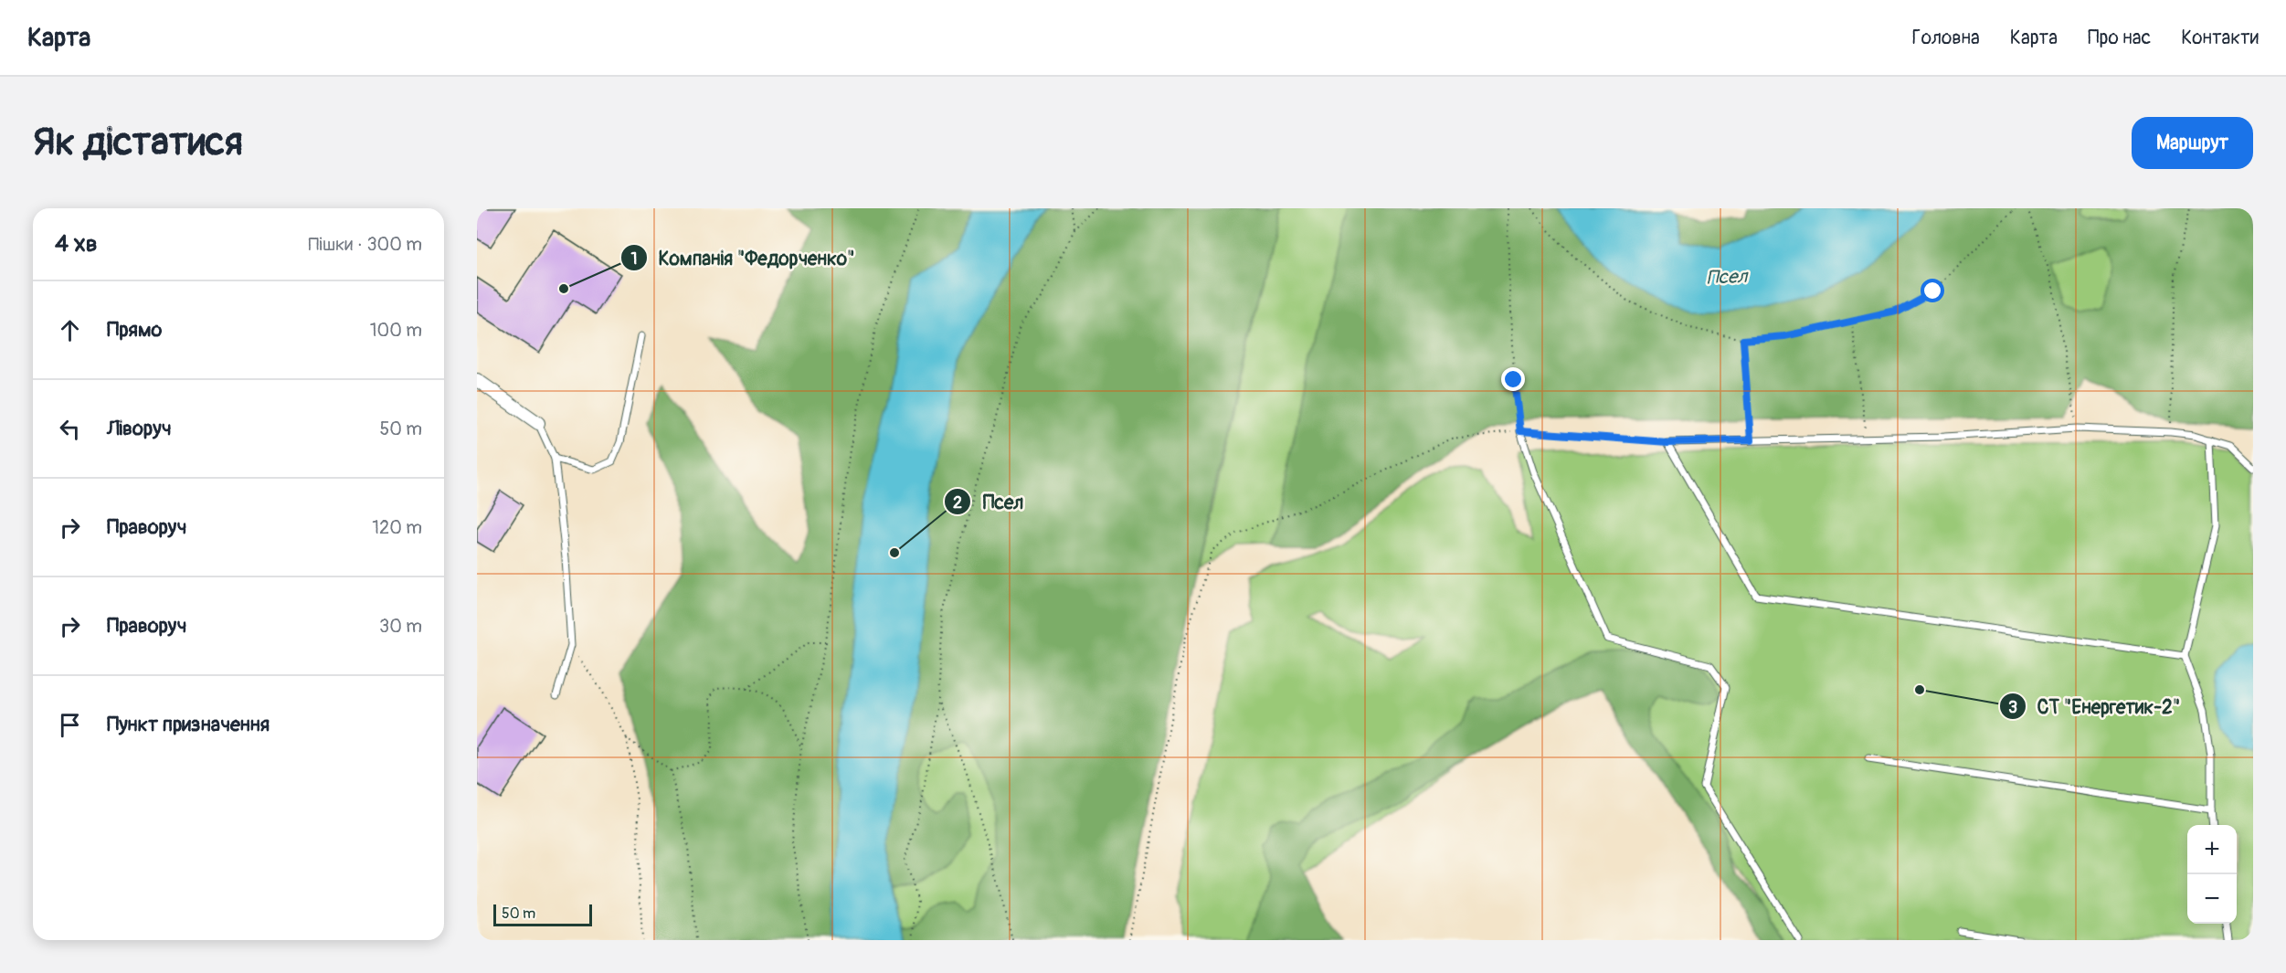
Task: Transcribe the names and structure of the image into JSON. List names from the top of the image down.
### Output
{
  "water": ["Псел"],
  "places": ["Компанія \"Федорченко\"", "Псел", "СТ \"Енергетик-2\""],
  "scale_bar": "50 m",
  "page": {
    "header": "Карта",
    "nav": [
      "Головна",
      "Карта",
      "Про нас",
      "Контакти"
    ],
    "buttons": "Маршрут",
    "title": "Як дістатися",
    "heading": ["4 хв", "Пішки · 300 m"],
    "list": [
      ["Прямо", "100 m"],
      ["Ліворуч", "50 m"],
      ["Праворуч", "120 m"],
      ["Праворуч", "30 m"],
      "Пункт призначення"
    ],
    "map_buttons": ["+", "−"],
    "scale": "50 m"
  }
}
